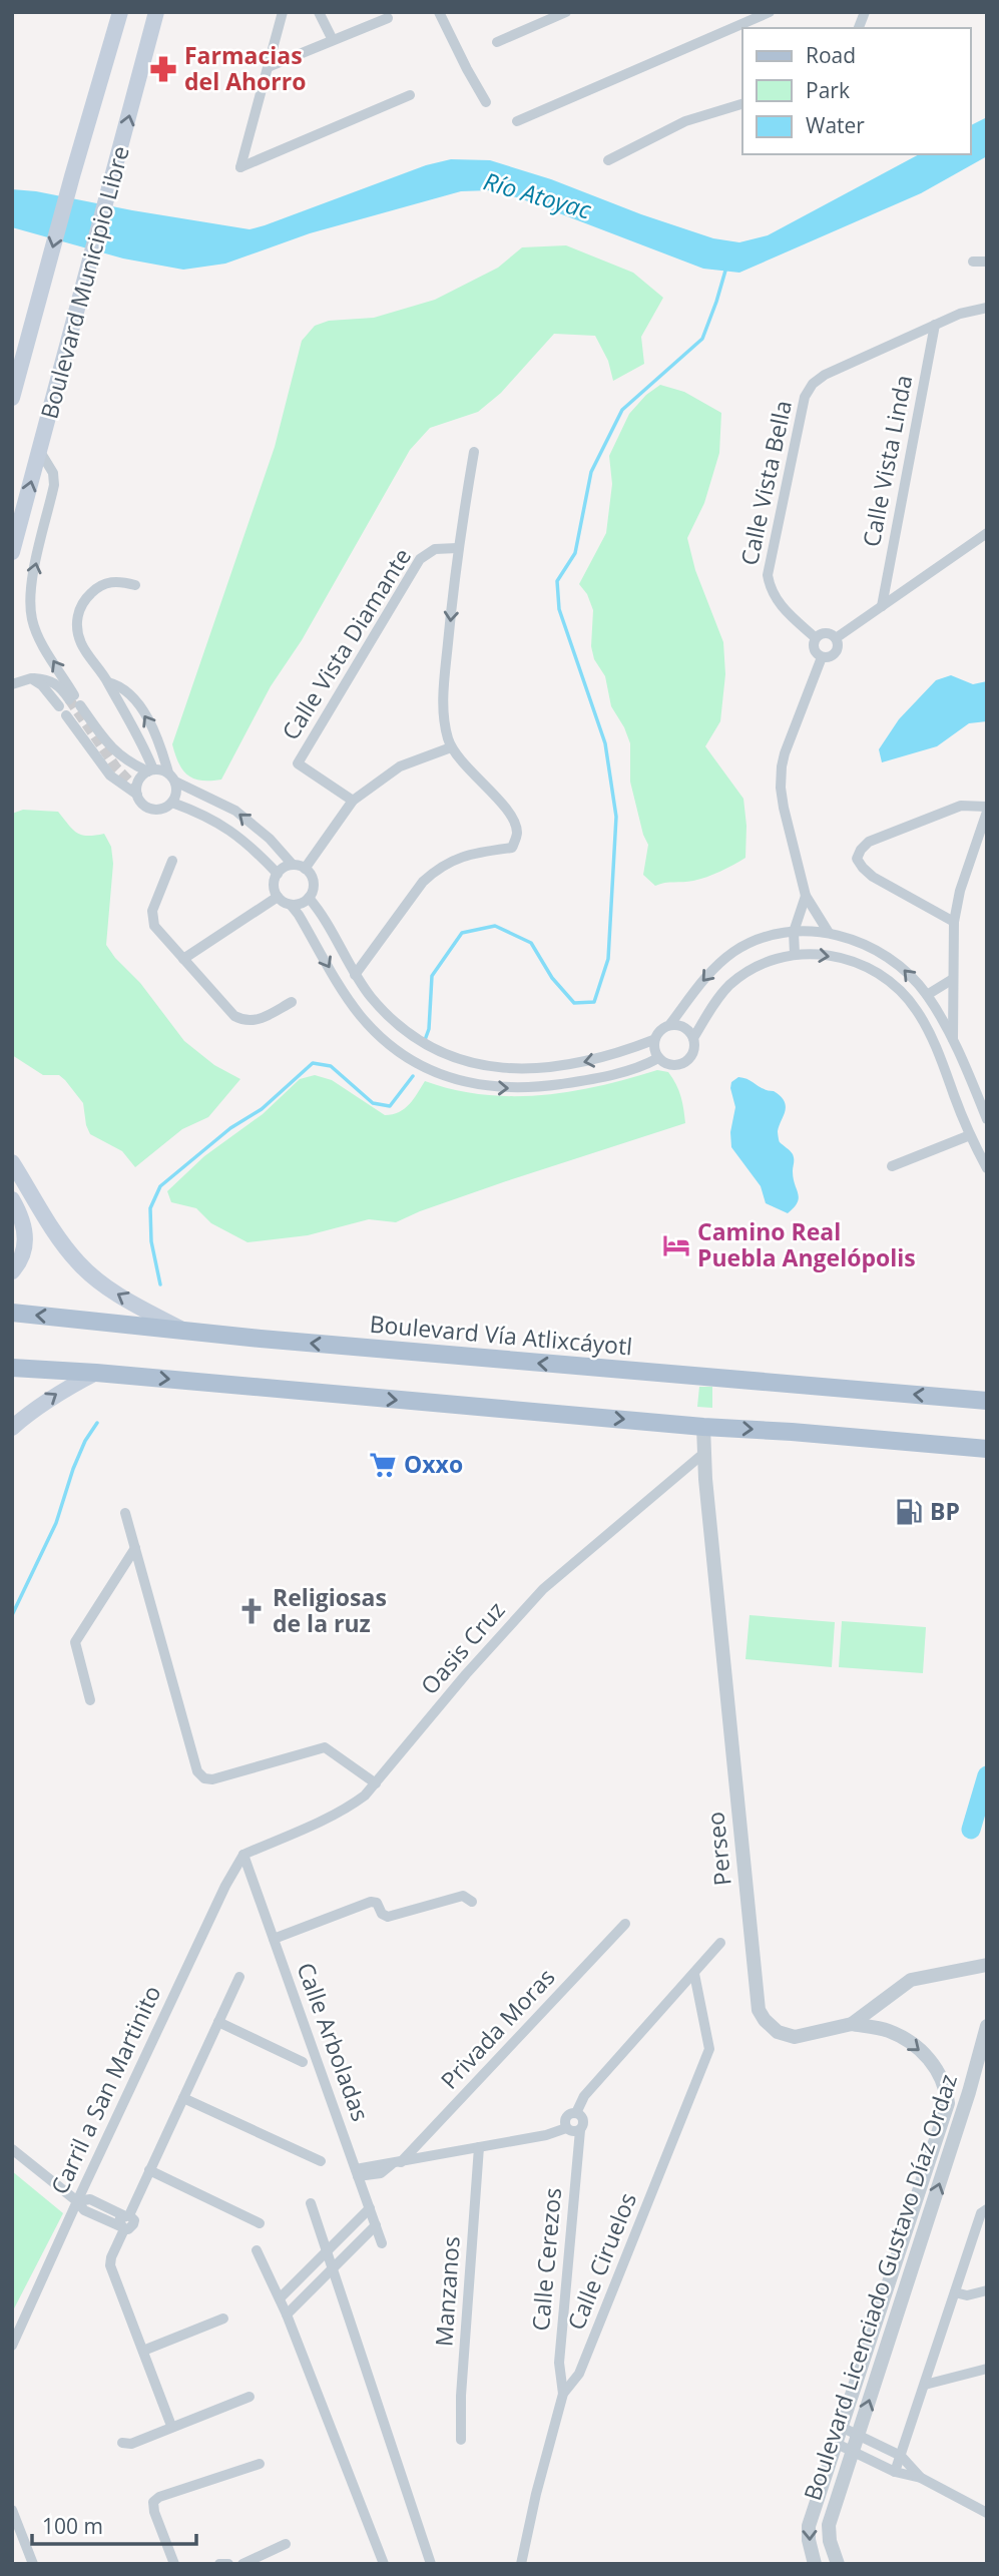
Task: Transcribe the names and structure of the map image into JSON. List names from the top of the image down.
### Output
{
  "streets": {
    "main road": ["Boulevard Municipio Libre", "Boulevard Vía Atlixcáyotl"],
    "street": [
      "Calle Vista Linda",
      "Calle Vista Bella",
      "Calle Vista Diamante",
      "Oasis Cruz",
      "Perseo",
      "Privada Moras",
      "Calle Arboladas",
      "Carril a San Martinito",
      "Calle Cerezos",
      "Calle Ciruelos",
      "Boulevard Licenciado Gustavo Díaz Ordaz",
      "Manzanos"
    ]
  },
  "crossings": [
    ["Calle Vista Linda", "Calle Vista Bella"],
    ["Oasis Cruz", "Perseo"],
    ["Oasis Cruz", "Calle Arboladas"],
    ["Oasis Cruz", "Carril a San Martinito"],
    ["Perseo", "Boulevard Licenciado Gustavo Díaz Ordaz"],
    ["Calle Arboladas", "Carril a San Martinito"],
    ["Calle Cerezos", "Calle Ciruelos"]
  ],
  "water": ["Río Atoyac"],
  "places": {
    "pharmacy": ["Farmacias del Ahorro"],
    "hotel": ["Camino Real Puebla Angelópolis"],
    "supermarket": ["Oxxo"],
    "fuel station": ["BP"],
    "church": ["Religiosas de la ruz"]
  },
  "legend": ["Road", "Park", "Water"],
  "scale_bar": "100 m"
}
